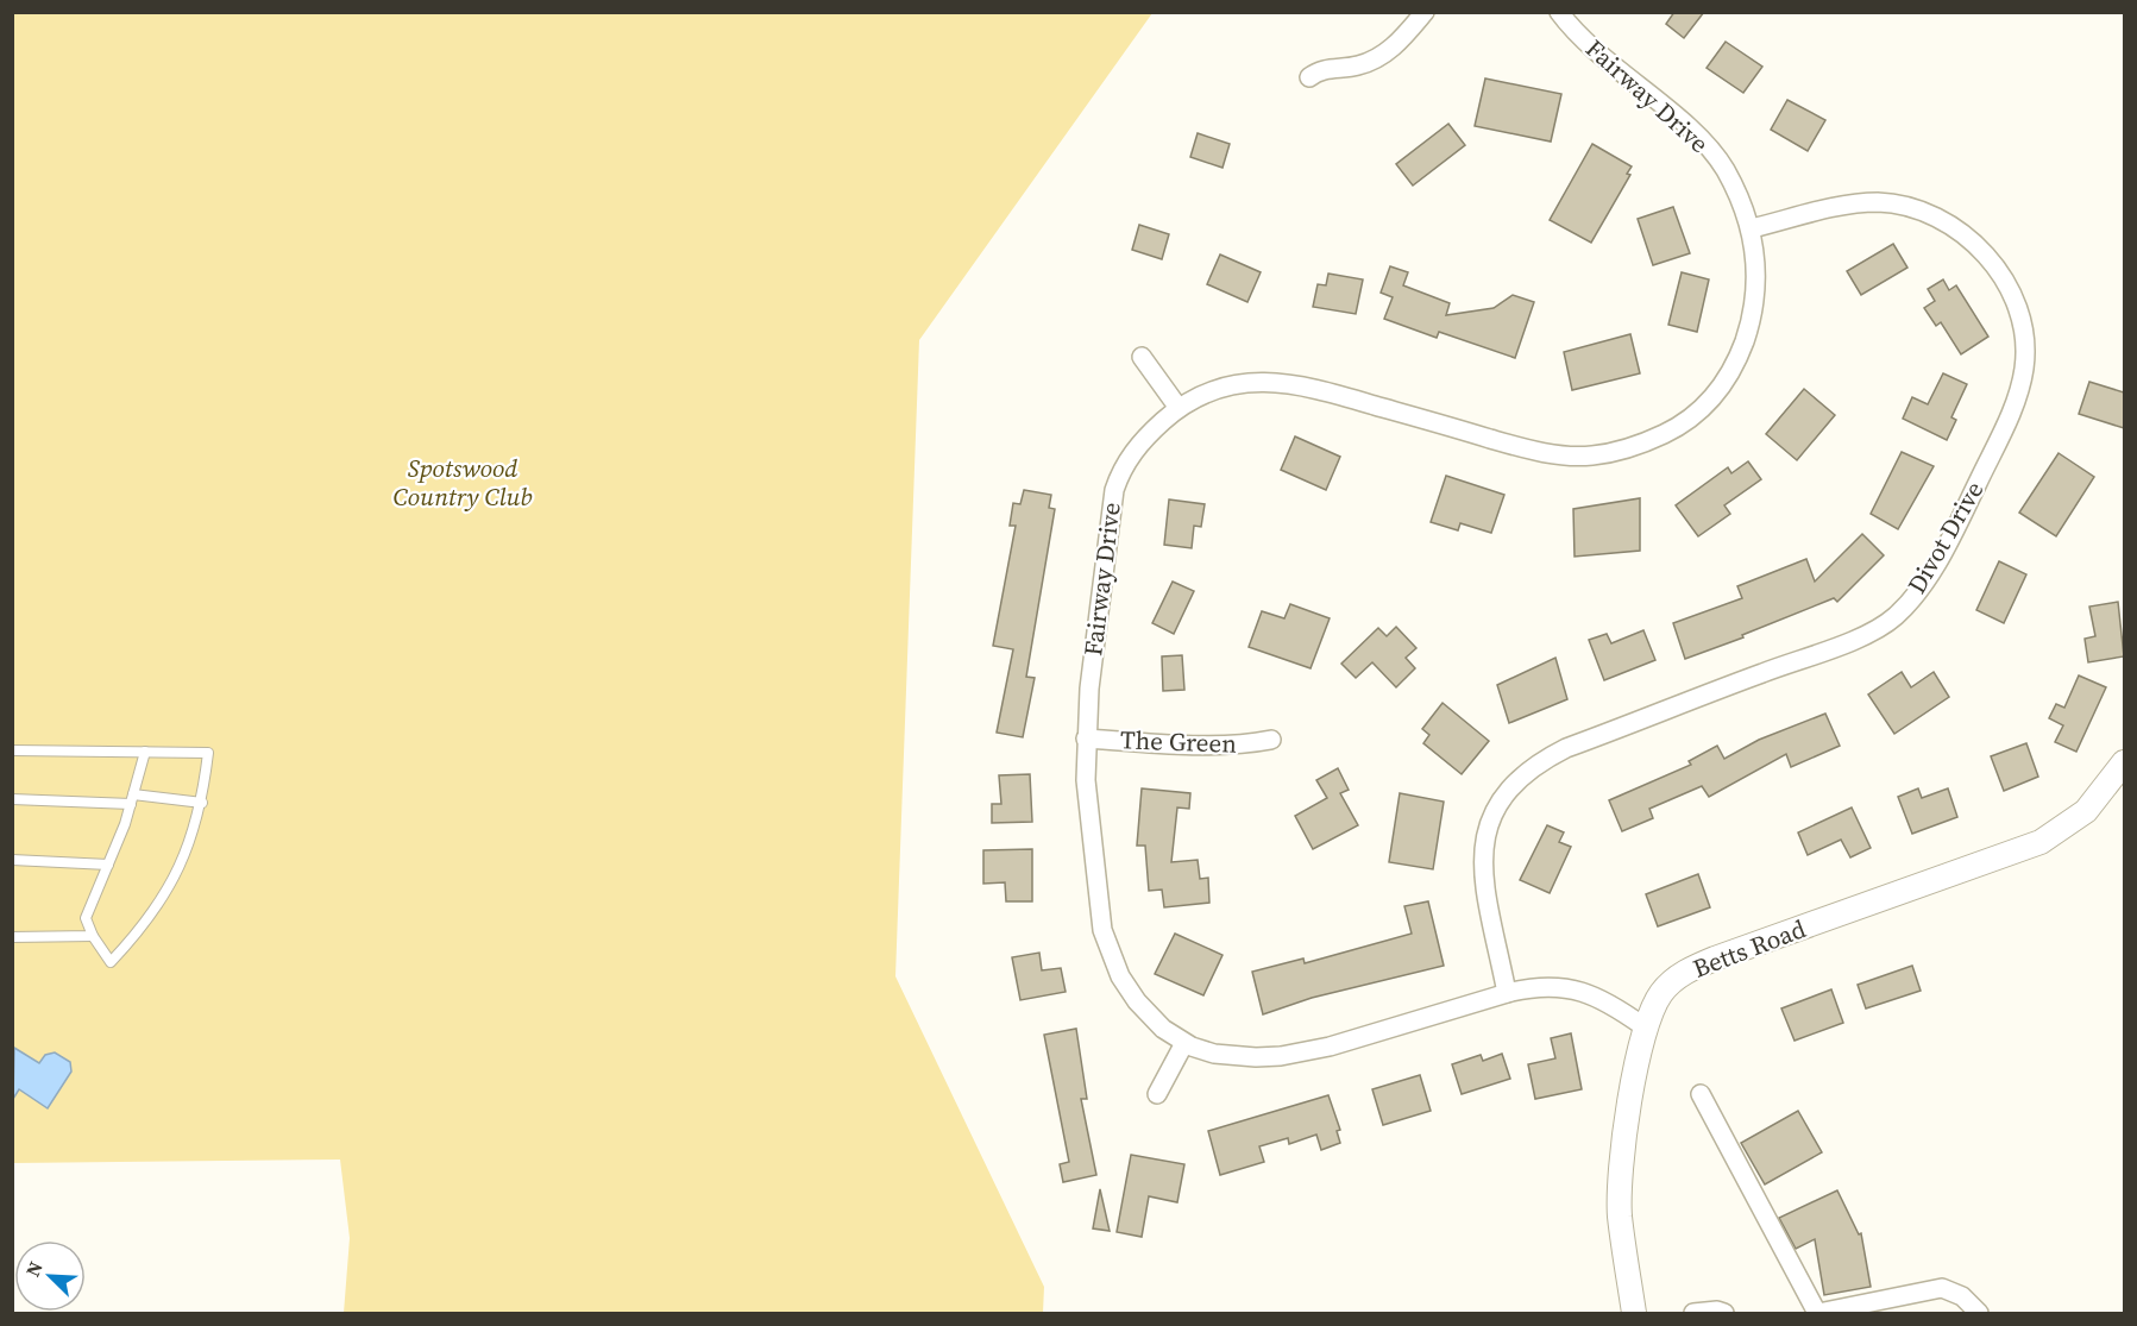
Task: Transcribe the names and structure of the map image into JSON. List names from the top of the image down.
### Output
{
  "streets": {
    "street": [
      "Fairway Drive",
      "Divot Drive",
      "The Green",
      "Betts Road"
    ]
  },
  "crossings": [
    ["Fairway Drive", "Divot Drive"],
    ["Fairway Drive", "The Green"],
    ["Fairway Drive", "Betts Road"]
  ],
  "parks": ["Spotswood Country Club"],
  "north": "top left"
}
